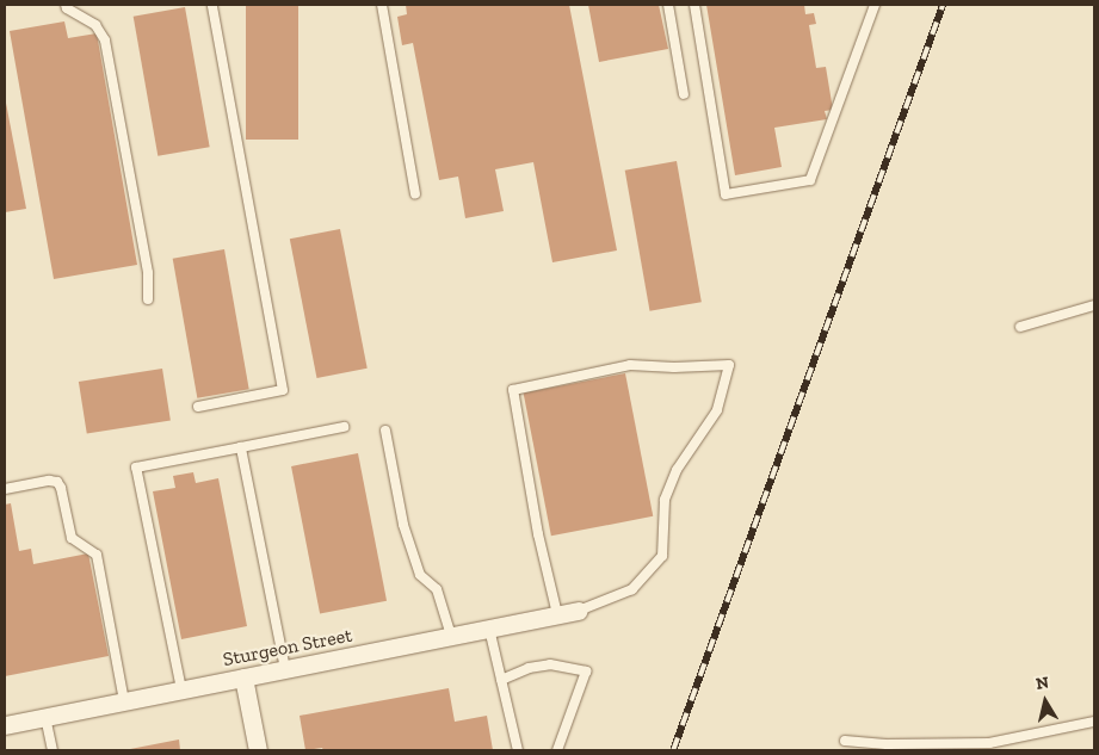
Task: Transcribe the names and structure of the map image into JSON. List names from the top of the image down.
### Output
{
  "streets": {
    "street": ["Sturgeon Street"]
  },
  "north": "top"
}
